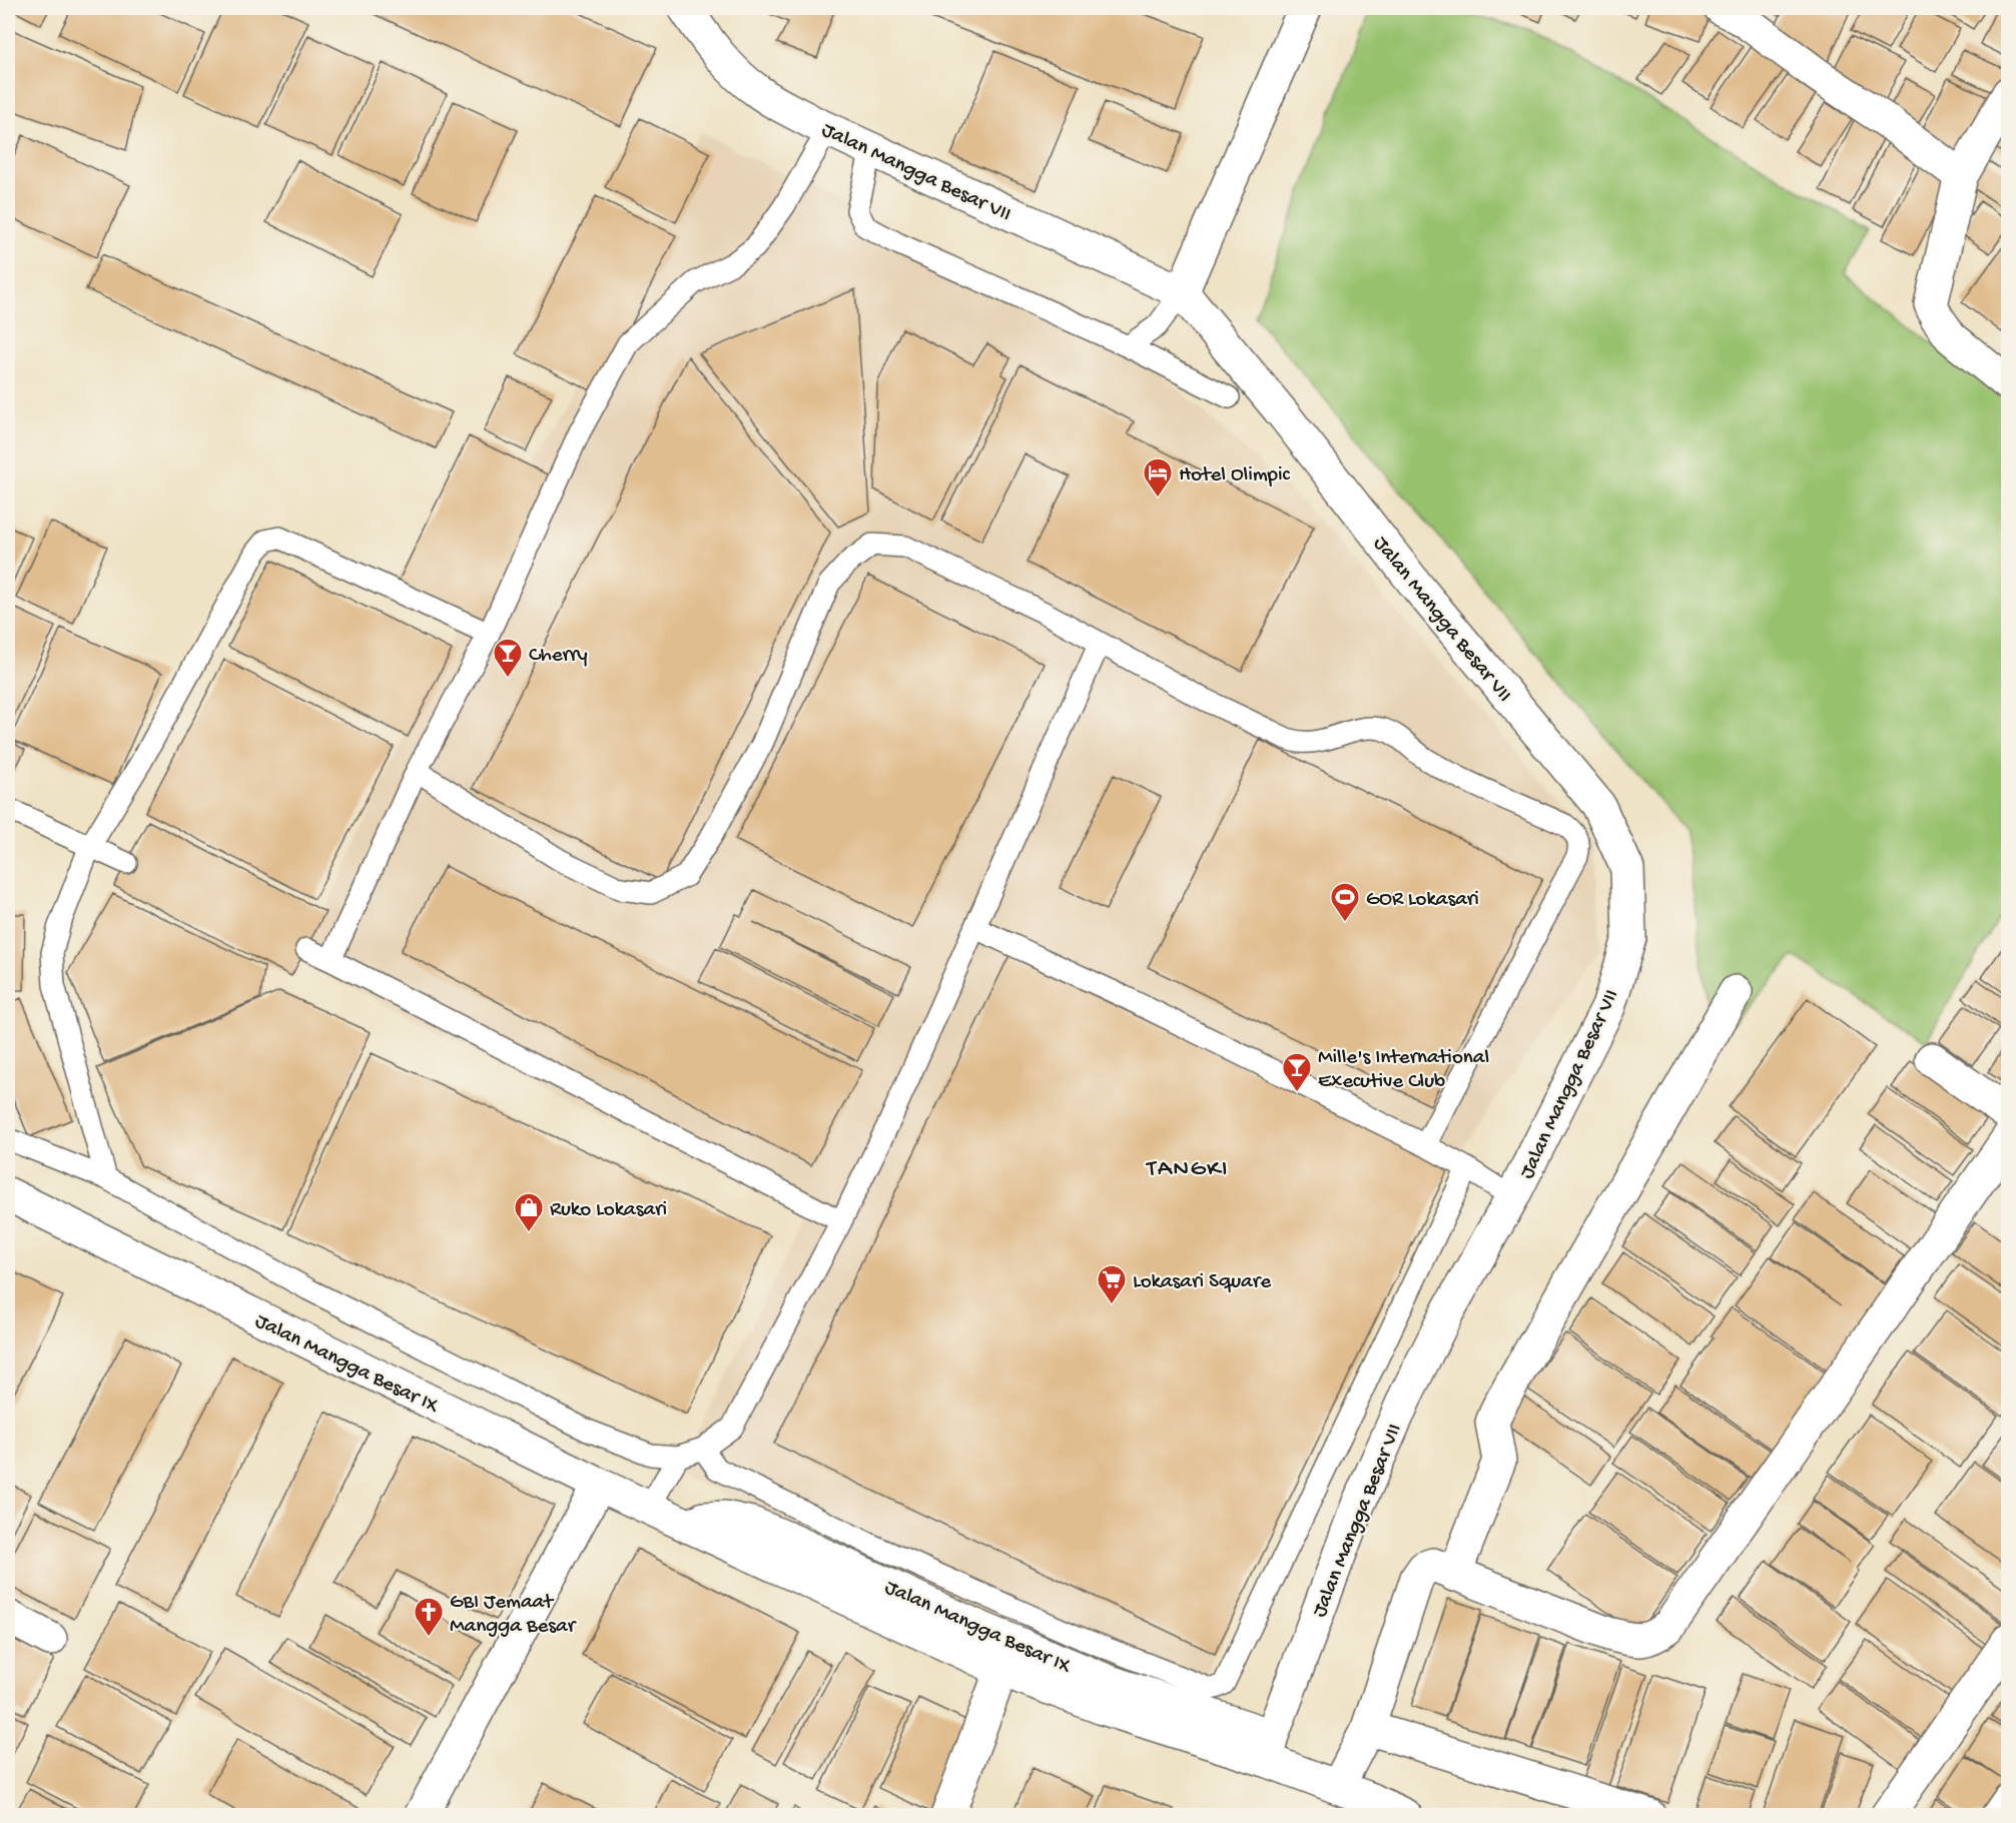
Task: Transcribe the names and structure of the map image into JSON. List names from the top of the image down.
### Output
{
  "streets": {
    "street": ["Jalan Mangga Besar VII", "Jalan Mangga Besar IX"]
  },
  "crossings": [
    ["Jalan Mangga Besar VII", "Jalan Mangga Besar IX"]
  ],
  "districts": ["TANGKI"],
  "places": {
    "hotel": ["Hotel Olimpic"],
    "bar": ["Cherry", "Mille's International Executive Club"],
    "sports": ["GOR Lokasari"],
    "shop": ["Ruko Lokasari"],
    "supermarket": ["Lokasari Square"],
    "church": ["GBI Jemaat Mangga Besar"]
  }
}
